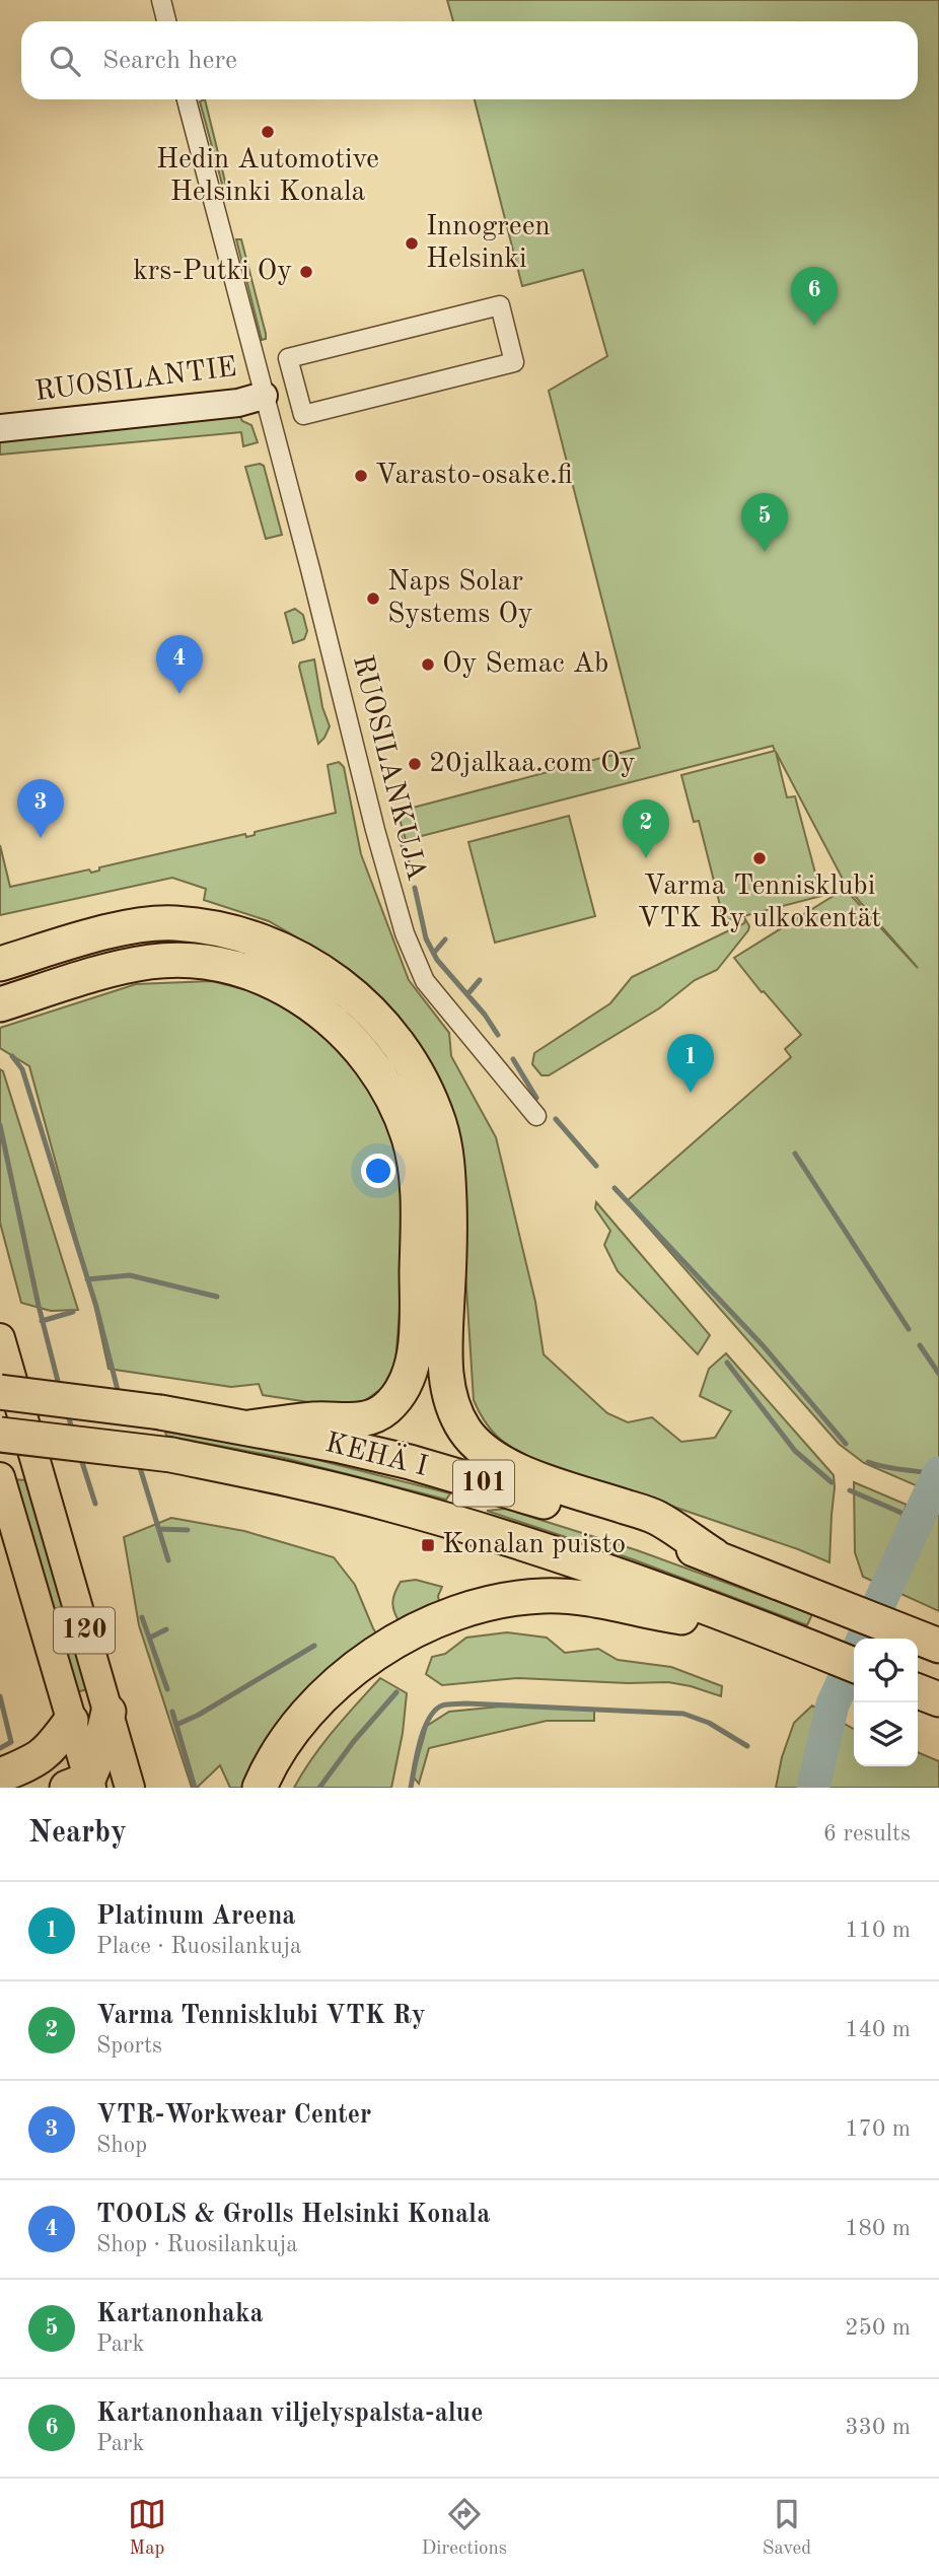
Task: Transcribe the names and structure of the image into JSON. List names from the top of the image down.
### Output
{
  "streets": {
    "highway": ["KEHÄ I", "101"],
    "main road": ["120"],
    "street": ["RUOSILANTIE", "RUOSILANKUJA"]
  },
  "crossings": [
    ["RUOSILANTIE", "RUOSILANKUJA"]
  ],
  "places": {
    "other": [
      "Hedin Automotive Helsinki Konala",
      "Innogreen Helsinki",
      "krs-Putki Oy",
      "Varasto-osake.fi",
      "Naps Solar Systems Oy",
      "Oy Semac Ab",
      "20jalkaa.com Oy",
      "Varma Tennisklubi VTK Ry ulkokentät"
    ],
    "transit": ["Konalan puisto"]
  },
  "page": {
    "search": "Search here",
    "pins": [
      "6",
      "5",
      "4",
      "3",
      "2",
      "1"
    ],
    "heading": ["Nearby", "6 results"],
    "list": [
      {
        "mark": "1",
        "name": "Platinum Areena",
        "note": "Place · Ruosilankuja",
        "value": "110 m"
      },
      {
        "mark": "2",
        "name": "Varma Tennisklubi VTK Ry",
        "note": "Sports",
        "value": "140 m"
      },
      {
        "mark": "3",
        "name": "VTR-Workwear Center",
        "note": "Shop",
        "value": "170 m"
      },
      {
        "mark": "4",
        "name": "TOOLS & Grolls Helsinki Konala",
        "note": "Shop · Ruosilankuja",
        "value": "180 m"
      },
      {
        "mark": "5",
        "name": "Kartanonhaka",
        "note": "Park",
        "value": "250 m"
      },
      {
        "mark": "6",
        "name": "Kartanonhaan viljelyspalsta-alue",
        "note": "Park",
        "value": "330 m"
      }
    ],
    "nav": ["Map", "Directions", "Saved"]
  }
}
